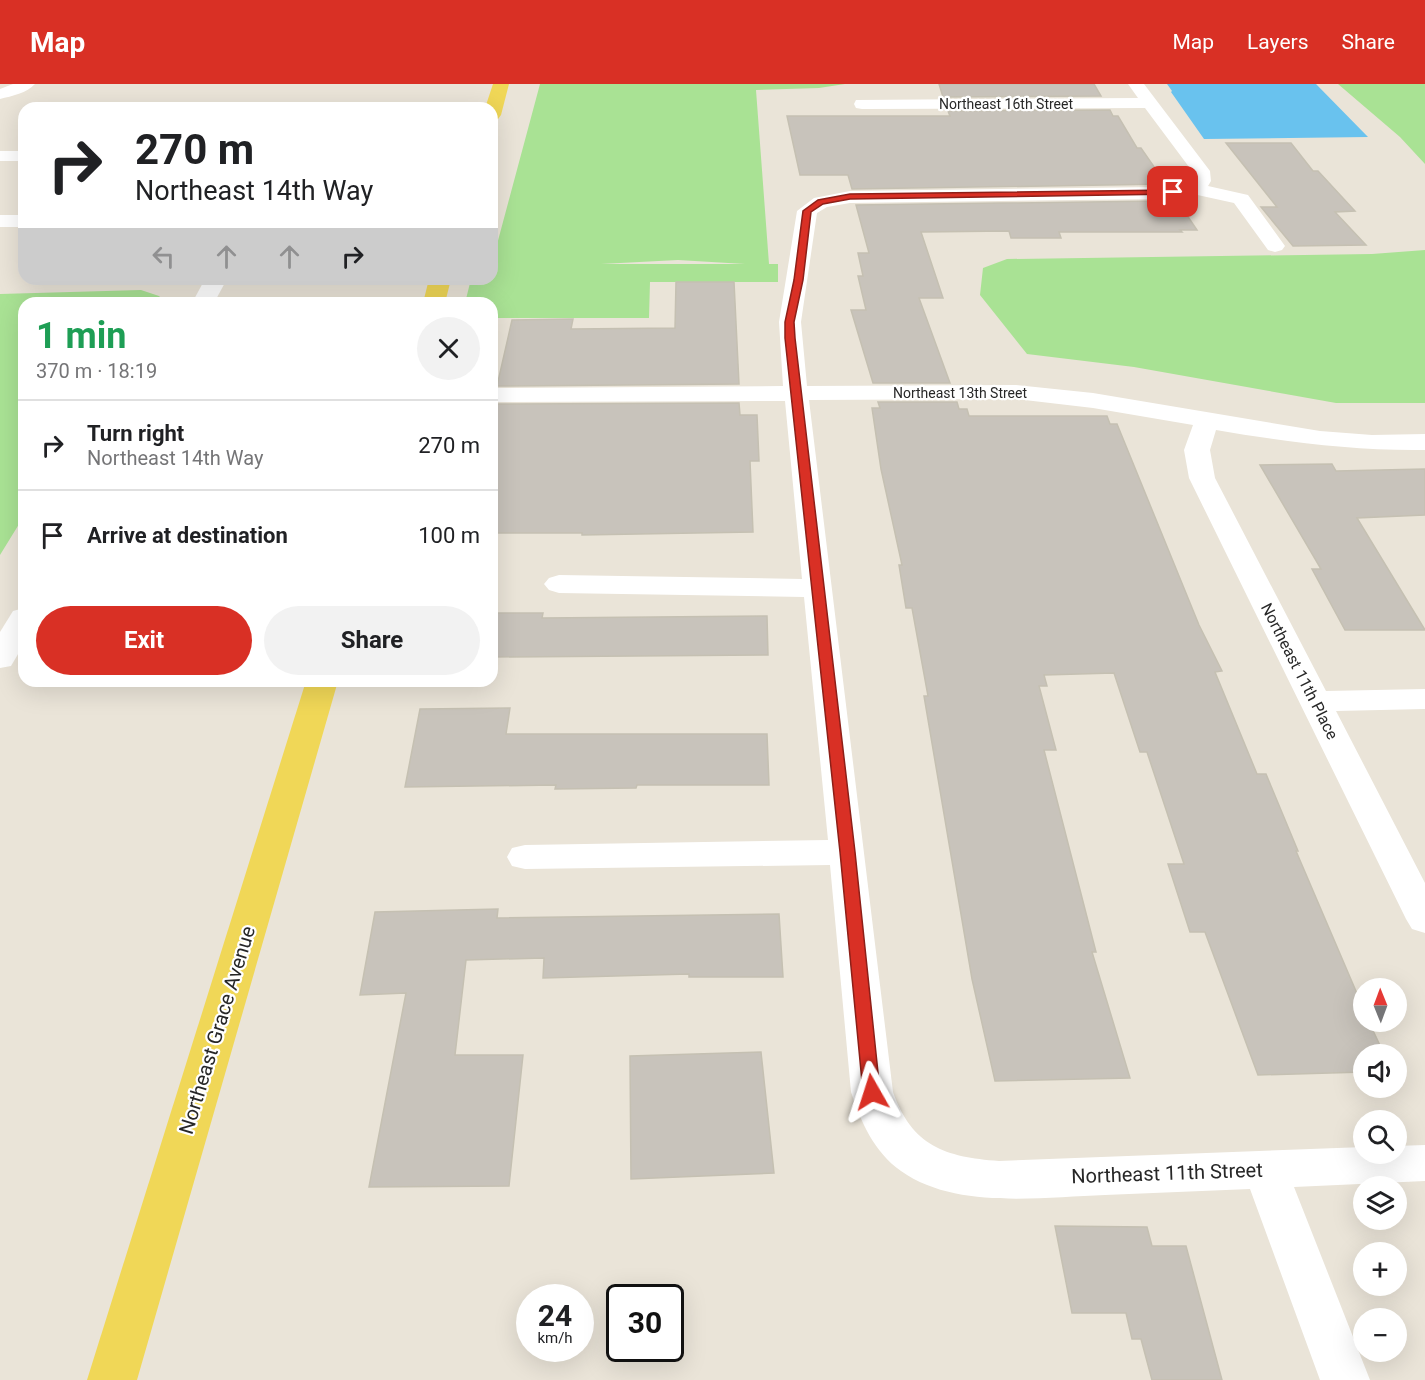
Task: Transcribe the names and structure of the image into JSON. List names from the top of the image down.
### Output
{
  "streets": {
    "main road": ["Northeast Grace Avenue"],
    "street": [
      "Northeast 16th Street",
      "Northeast 13th Street",
      "Northeast 11th Place",
      "Northeast 11th Street"
    ]
  },
  "crossings": [
    ["Northeast 13th Street", "Northeast 11th Place"],
    ["Northeast 13th Street", "Northeast 11th Street"]
  ],
  "north": "top",
  "page": {
    "header": "Map",
    "nav": ["Map", "Layers", "Share"],
    "turn": ["270 m", "Northeast 14th Way"],
    "heading": ["1 min", "370 m · 18:19"],
    "list": [
      {
        "name": "Turn right",
        "note": "Northeast 14th Way",
        "value": "270 m"
      },
      {
        "name": "Arrive at destination",
        "value": "100 m"
      }
    ],
    "buttons": ["Exit", "Share"],
    "map_buttons": ["+", "−"],
    "speed": "24 km/h",
    "limit": "30"
  }
}
